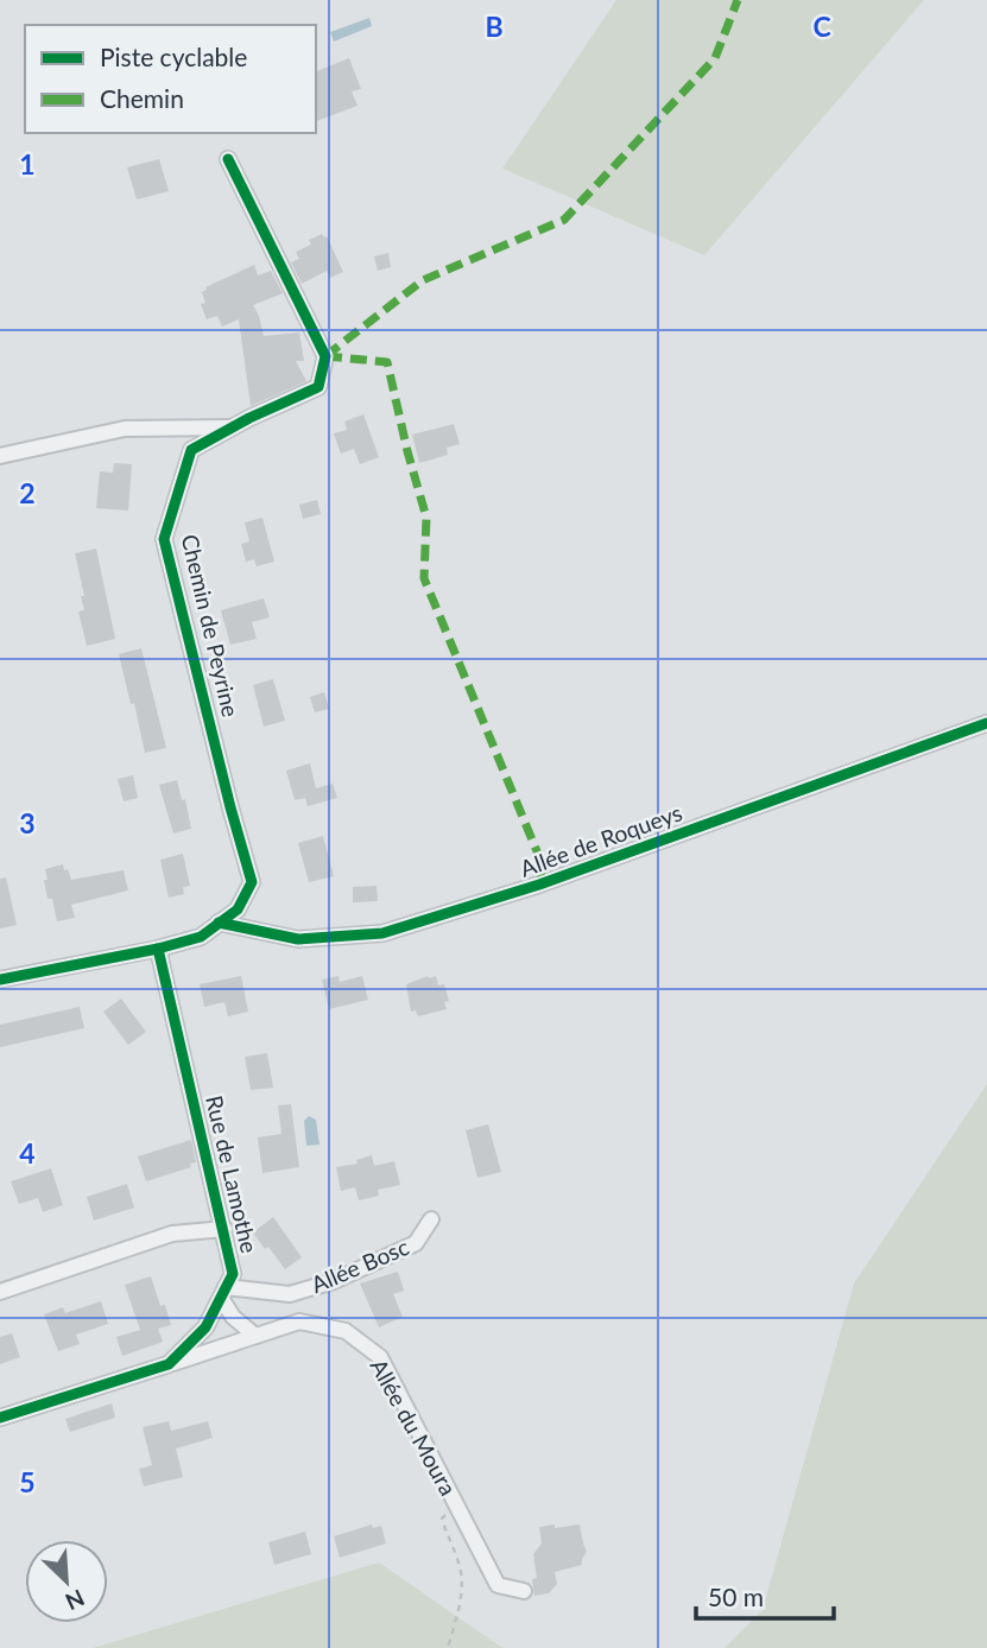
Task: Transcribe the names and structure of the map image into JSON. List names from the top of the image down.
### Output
{
  "streets": {
    "street": [
      "Chemin de Peyrine",
      "Allée de Roqueys",
      "Rue de Lamothe",
      "Allée Bosc",
      "Allée du Moura"
    ]
  },
  "crossings": [
    ["Chemin de Peyrine", "Allée de Roqueys"],
    ["Chemin de Peyrine", "Rue de Lamothe"],
    ["Rue de Lamothe", "Allée Bosc"],
    ["Rue de Lamothe", "Allée du Moura"]
  ],
  "legend": ["Piste cyclable", "Chemin"],
  "scale_bar": "50 m",
  "north": "bottom right",
  "grid": {
    "columns": ["B", "C"],
    "rows": [
      "1",
      "2",
      "3",
      "4",
      "5"
    ]
  }
}
